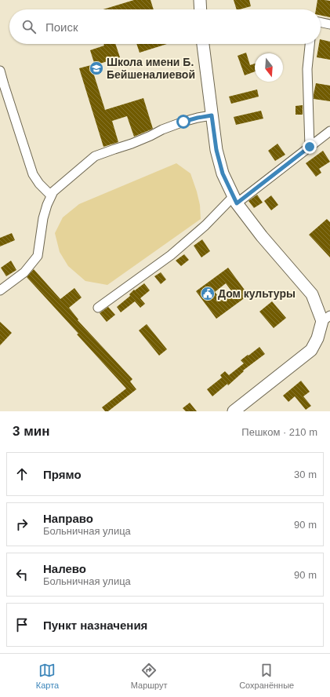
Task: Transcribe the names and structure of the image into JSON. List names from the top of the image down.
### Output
{
  "places": {
    "school or university": ["Школа имени Б. Бейшеналиевой"],
    "public building": ["Дом культуры"]
  },
  "north": "bottom",
  "page": {
    "search": "Поиск",
    "heading": ["3 мин", "Пешком · 210 m"],
    "list": [
      ["Прямо", "30 m"],
      ["Направо", "Больничная улица", "90 m"],
      ["Налево", "Больничная улица", "90 m"],
      "Пункт назначения"
    ],
    "nav": ["Карта", "Маршрут", "Сохранённые"]
  }
}
